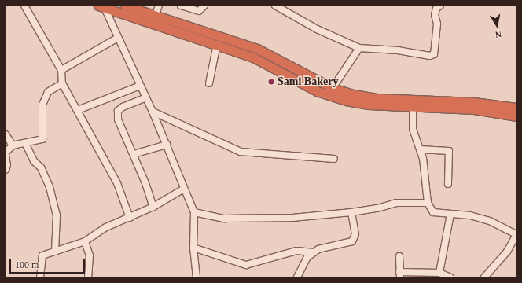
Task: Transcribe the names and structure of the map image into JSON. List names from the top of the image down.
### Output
{
  "places": ["Sami Bakery"],
  "scale_bar": "100 m",
  "north": "bottom"
}
